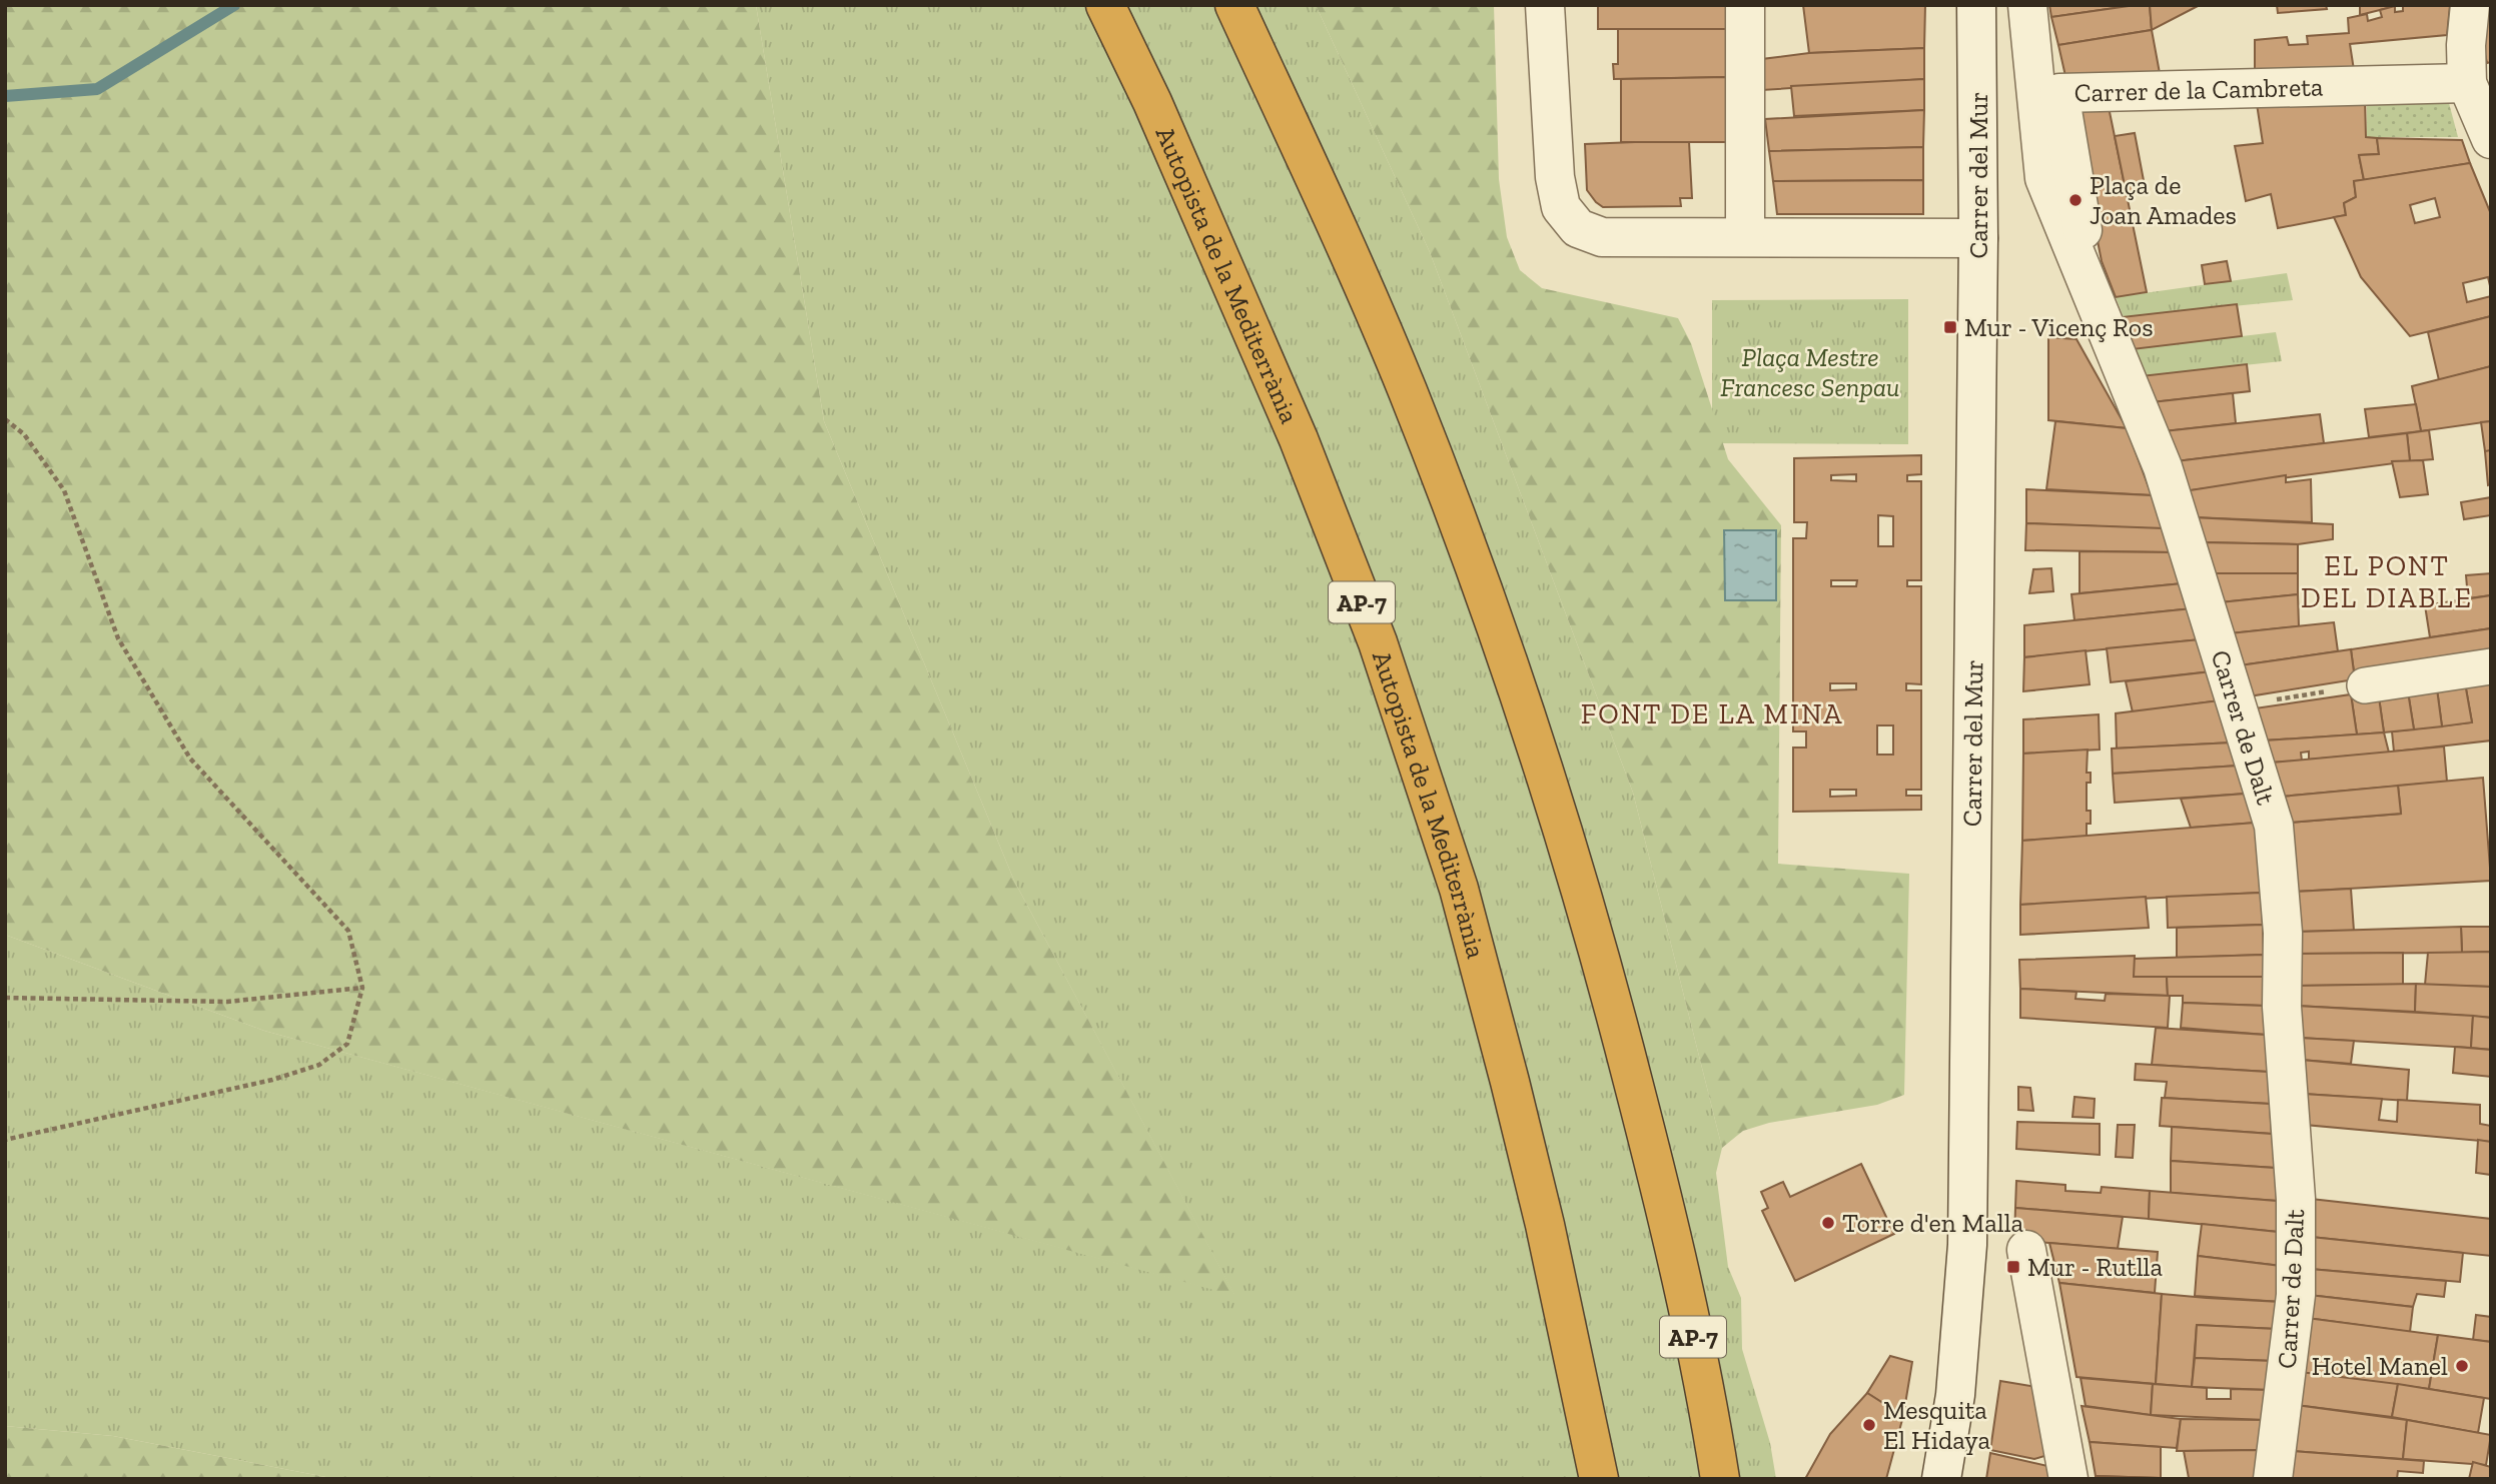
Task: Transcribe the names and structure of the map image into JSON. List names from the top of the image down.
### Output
{
  "streets": {
    "highway": ["Autopista de la Mediterrània", "AP-7"],
    "street": ["Carrer de la Cambreta", "Carrer del Mur", "Carrer de Dalt"]
  },
  "crossings": [
    ["Carrer de la Cambreta", "Carrer de Dalt"]
  ],
  "districts": ["EL PONT DEL DIABLE", "FONT DE LA MINA"],
  "parks": ["Plaça Mestre Francesc Senpau"],
  "places": {
    "other": [
      "Plaça de Joan Amades",
      "Torre d'en Malla",
      "Hotel Manel",
      "Mesquita El Hidaya"
    ],
    "transit": ["Mur - Vicenç Ros", "Mur - Rutlla"]
  }
}
